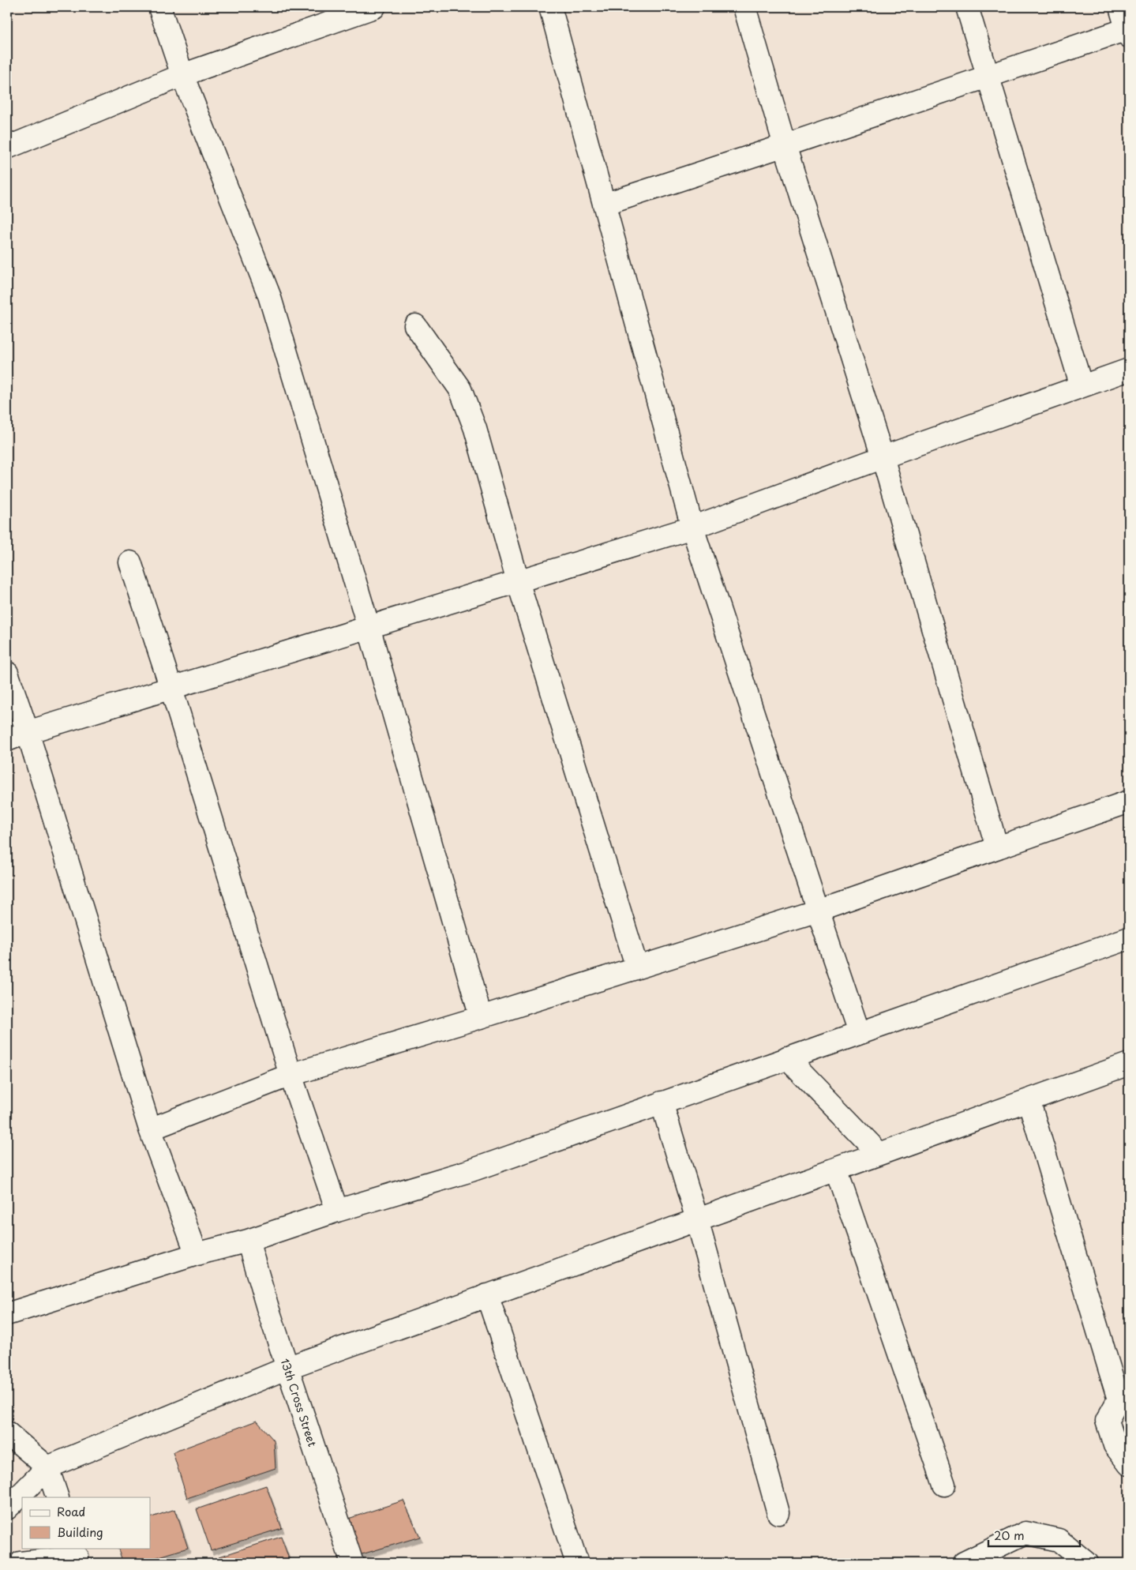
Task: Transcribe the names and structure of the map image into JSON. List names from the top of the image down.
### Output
{
  "streets": {
    "street": ["13th Cross Street"]
  },
  "legend": ["Road", "Building"],
  "scale_bar": "20 m"
}
